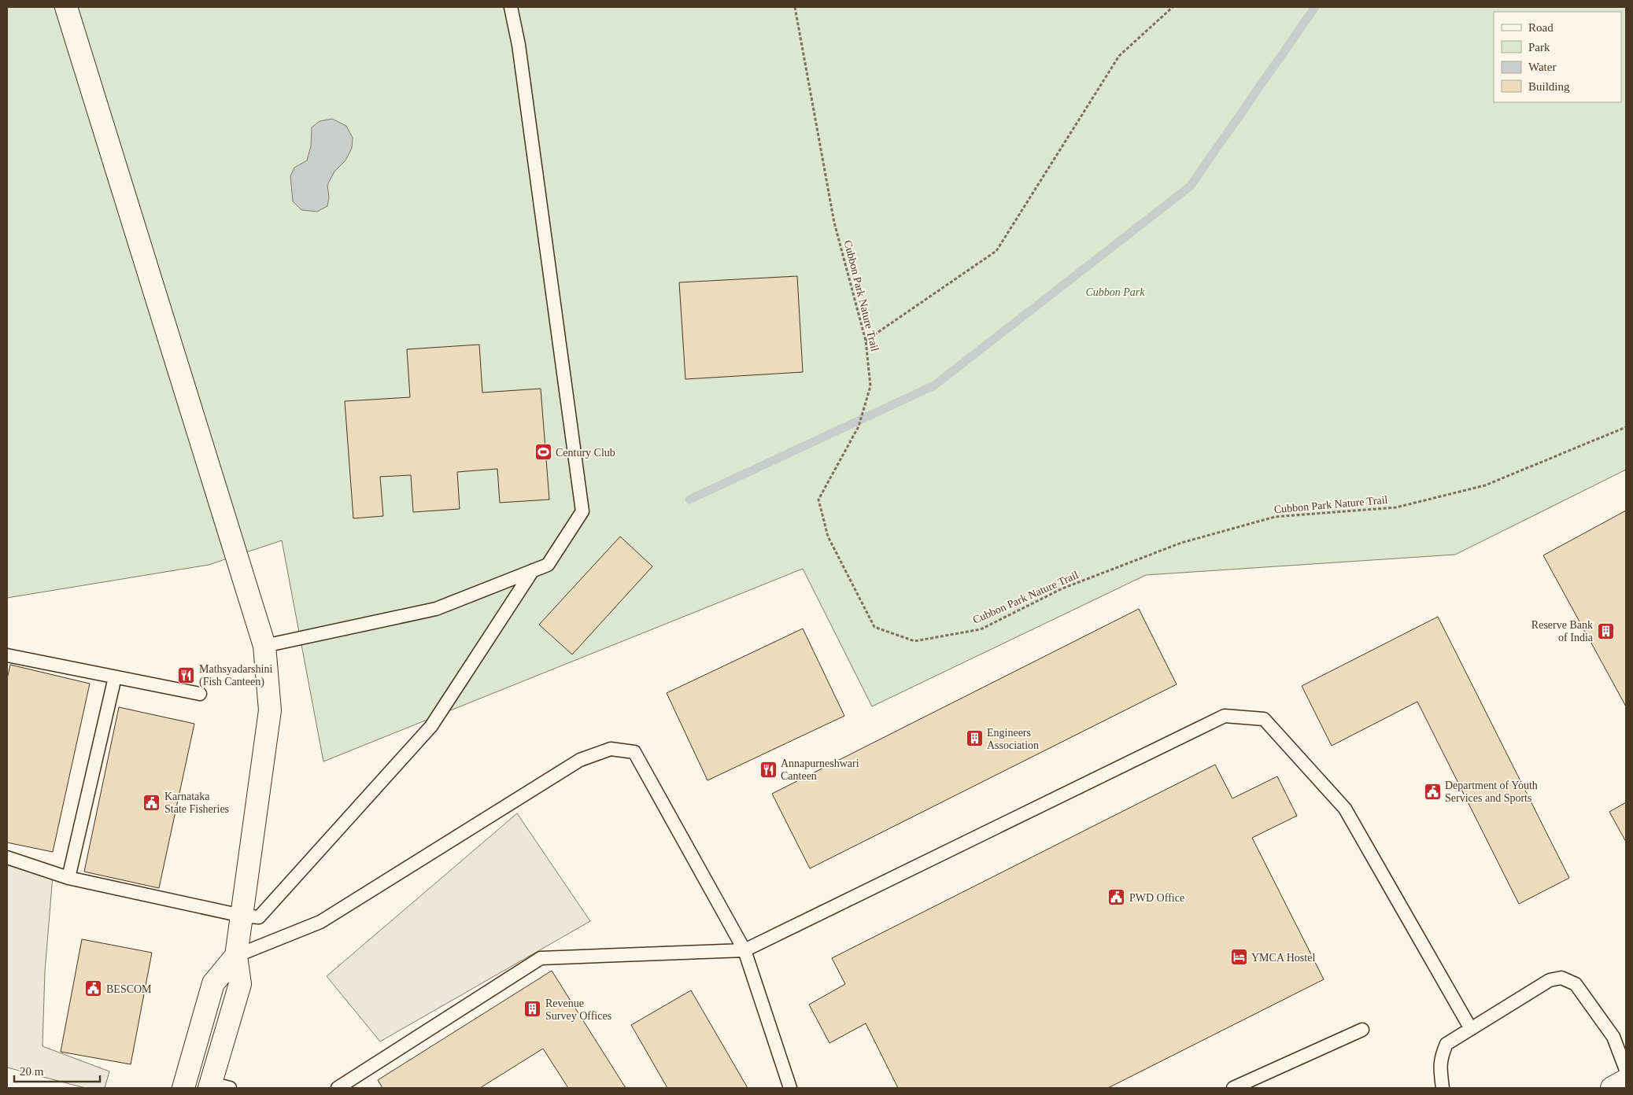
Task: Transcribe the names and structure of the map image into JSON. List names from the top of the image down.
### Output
{
  "streets": {
    "path": ["Cubbon Park Nature Trail"]
  },
  "parks": ["Cubbon Park"],
  "places": {
    "sports": ["Century Club"],
    "building": ["Reserve Bank of India", "Engineers Association", "Revenue Survey Offices"],
    "restaurant": ["Mathsyadarshini (Fish Canteen)", "Annapurneshwari Canteen"],
    "public building": [
      "Department of Youth Services and Sports",
      "Karnataka State Fisheries",
      "PWD Office",
      "BESCOM"
    ],
    "hotel": ["YMCA Hostel"]
  },
  "legend": [
    "Road",
    "Park",
    "Water",
    "Building"
  ],
  "scale_bar": "20 m"
}
